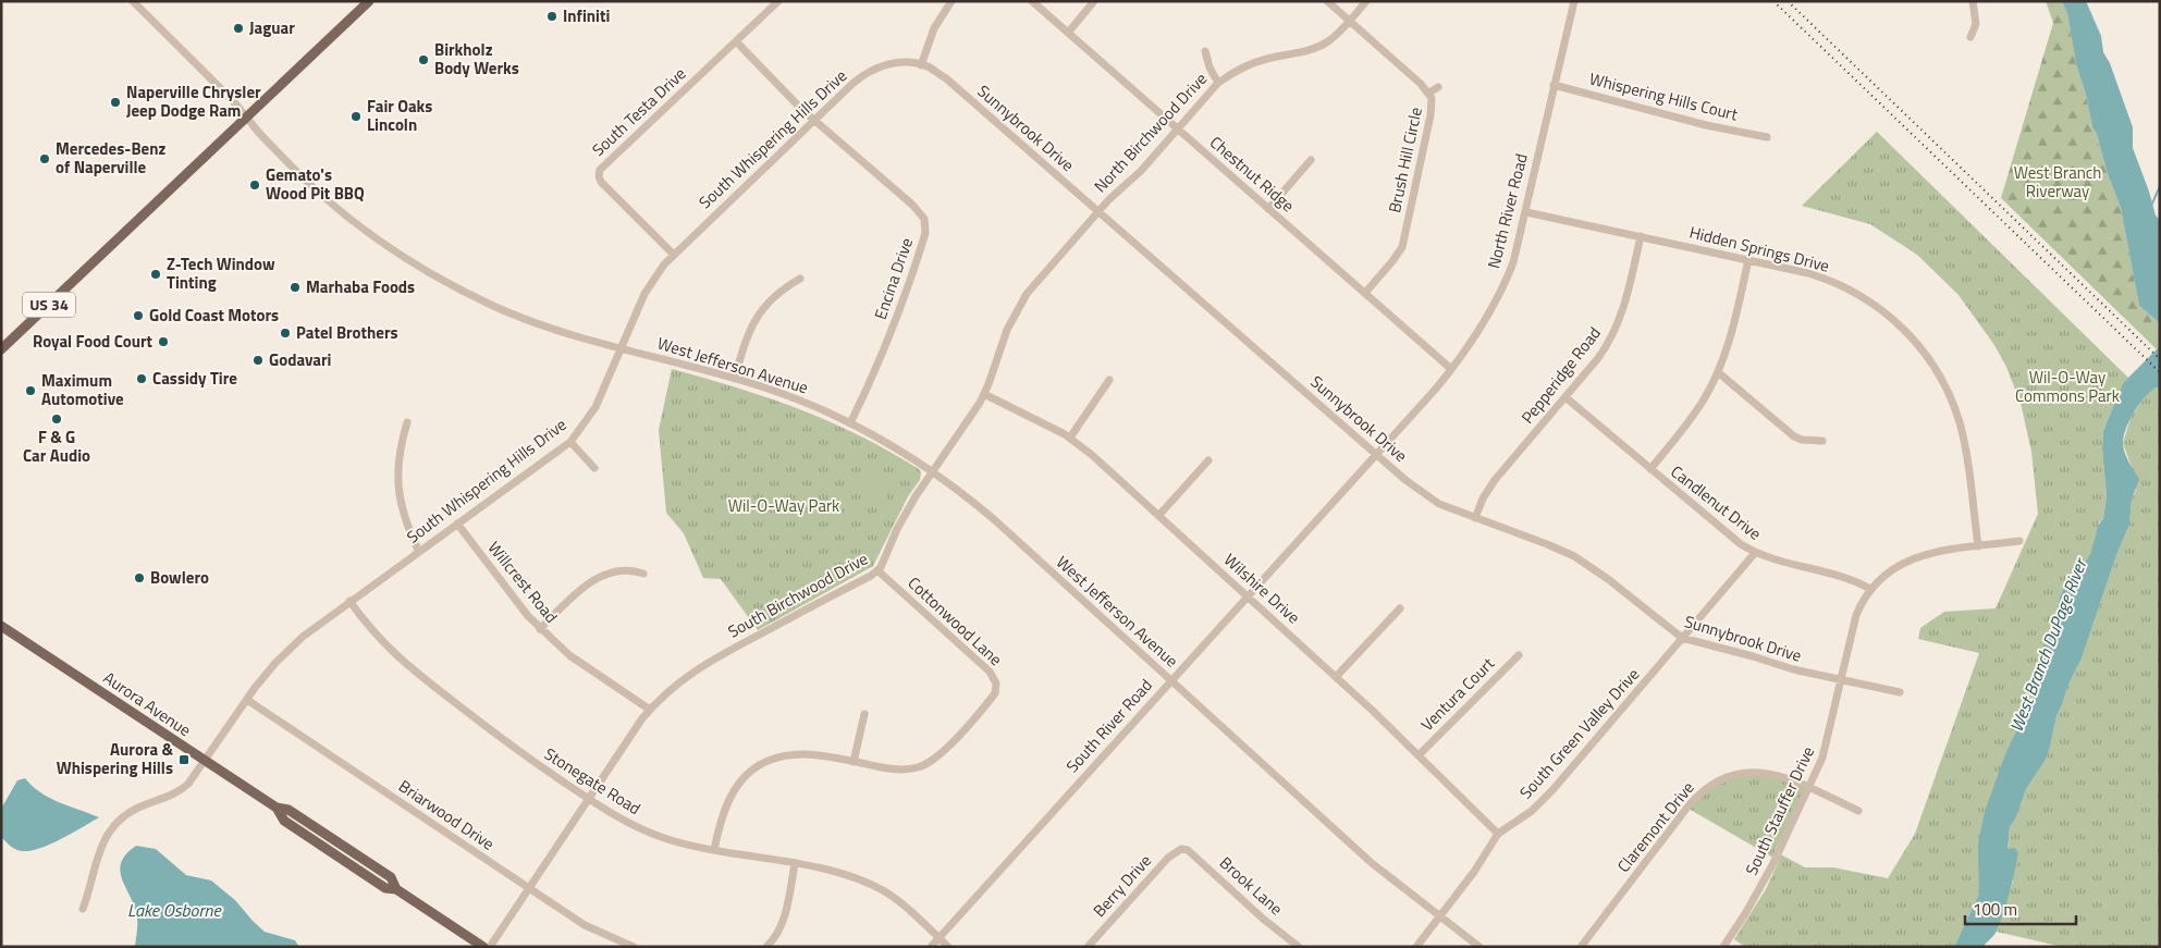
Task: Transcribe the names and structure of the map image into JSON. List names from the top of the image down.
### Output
{
  "streets": {
    "main road": ["US 34", "Aurora Avenue"],
    "street": [
      "Whispering Hills Court",
      "South Testa Drive",
      "Sunnybrook Drive",
      "North Birchwood Drive",
      "South Whispering Hills Drive",
      "Brush Hill Circle",
      "Chestnut Ridge",
      "North River Road",
      "Hidden Springs Drive",
      "Encina Drive",
      "West Jefferson Avenue",
      "Pepperidge Road",
      "Candlenut Drive",
      "Willcrest Road",
      "Wilshire Drive",
      "South Birchwood Drive",
      "Cottonwood Lane",
      "Ventura Court",
      "South River Road",
      "South Green Valley Drive",
      "Stonegate Road",
      "South Stauffer Drive",
      "Briarwood Drive",
      "Claremont Drive",
      "Berry Drive",
      "Brook Lane"
    ]
  },
  "crossings": [
    ["Whispering Hills Court", "North River Road"],
    ["South Testa Drive", "South Whispering Hills Drive"],
    ["Sunnybrook Drive", "North Birchwood Drive"],
    ["Sunnybrook Drive", "South Whispering Hills Drive"],
    ["Sunnybrook Drive", "North River Road"],
    ["Sunnybrook Drive", "Pepperidge Road"],
    ["Sunnybrook Drive", "South Birchwood Drive"],
    ["Sunnybrook Drive", "South River Road"],
    ["Sunnybrook Drive", "South Green Valley Drive"],
    ["Sunnybrook Drive", "South Stauffer Drive"],
    ["North Birchwood Drive", "Brush Hill Circle"],
    ["North Birchwood Drive", "Chestnut Ridge"],
    ["North Birchwood Drive", "South Birchwood Drive"],
    ["South Whispering Hills Drive", "Encina Drive"],
    ["South Whispering Hills Drive", "West Jefferson Avenue"],
    ["South Whispering Hills Drive", "Willcrest Road"],
    ["South Whispering Hills Drive", "Aurora Avenue"],
    ["South Whispering Hills Drive", "Stonegate Road"],
    ["South Whispering Hills Drive", "Briarwood Drive"],
    ["Brush Hill Circle", "Chestnut Ridge"],
    ["Chestnut Ridge", "North River Road"],
    ["North River Road", "Hidden Springs Drive"],
    ["North River Road", "South River Road"],
    ["Hidden Springs Drive", "Pepperidge Road"],
    ["Hidden Springs Drive", "South Stauffer Drive"],
    ["Encina Drive", "West Jefferson Avenue"],
    ["US 34", "West Jefferson Avenue"],
    ["West Jefferson Avenue", "South Birchwood Drive"],
    ["West Jefferson Avenue", "South River Road"],
    ["West Jefferson Avenue", "South Green Valley Drive"],
    ["Pepperidge Road", "Candlenut Drive"],
    ["Candlenut Drive", "South Green Valley Drive"],
    ["Candlenut Drive", "South Stauffer Drive"],
    ["Willcrest Road", "South Birchwood Drive"],
    ["Wilshire Drive", "South Birchwood Drive"],
    ["Wilshire Drive", "Ventura Court"],
    ["Wilshire Drive", "South River Road"],
    ["Wilshire Drive", "South Green Valley Drive"],
    ["South Birchwood Drive", "Cottonwood Lane"],
    ["South Birchwood Drive", "Stonegate Road"],
    ["South Birchwood Drive", "Briarwood Drive"],
    ["Cottonwood Lane", "Stonegate Road"],
    ["South River Road", "Stonegate Road"],
    ["South Stauffer Drive", "Claremont Drive"],
    ["Berry Drive", "Brook Lane"]
  ],
  "water": ["West Branch DuPage River", "Lake Osborne"],
  "parks": ["West Branch Riverway", "Wil-O-Way Commons Park", "Wil-O-Way Park"],
  "places": {
    "other": [
      "Infiniti",
      "Jaguar",
      "Birkholz Body Werks",
      "Naperville Chrysler Jeep Dodge Ram",
      "Fair Oaks Lincoln",
      "Mercedes-Benz of Naperville",
      "Gemato's Wood Pit BBQ",
      "Z-Tech Window Tinting",
      "Marhaba Foods",
      "Gold Coast Motors",
      "Patel Brothers",
      "Royal Food Court",
      "Godavari",
      "Cassidy Tire",
      "Maximum Automotive",
      "F & G Car Audio",
      "Bowlero"
    ],
    "transit": ["Aurora & Whispering Hills"]
  },
  "scale_bar": "100 m"
}
